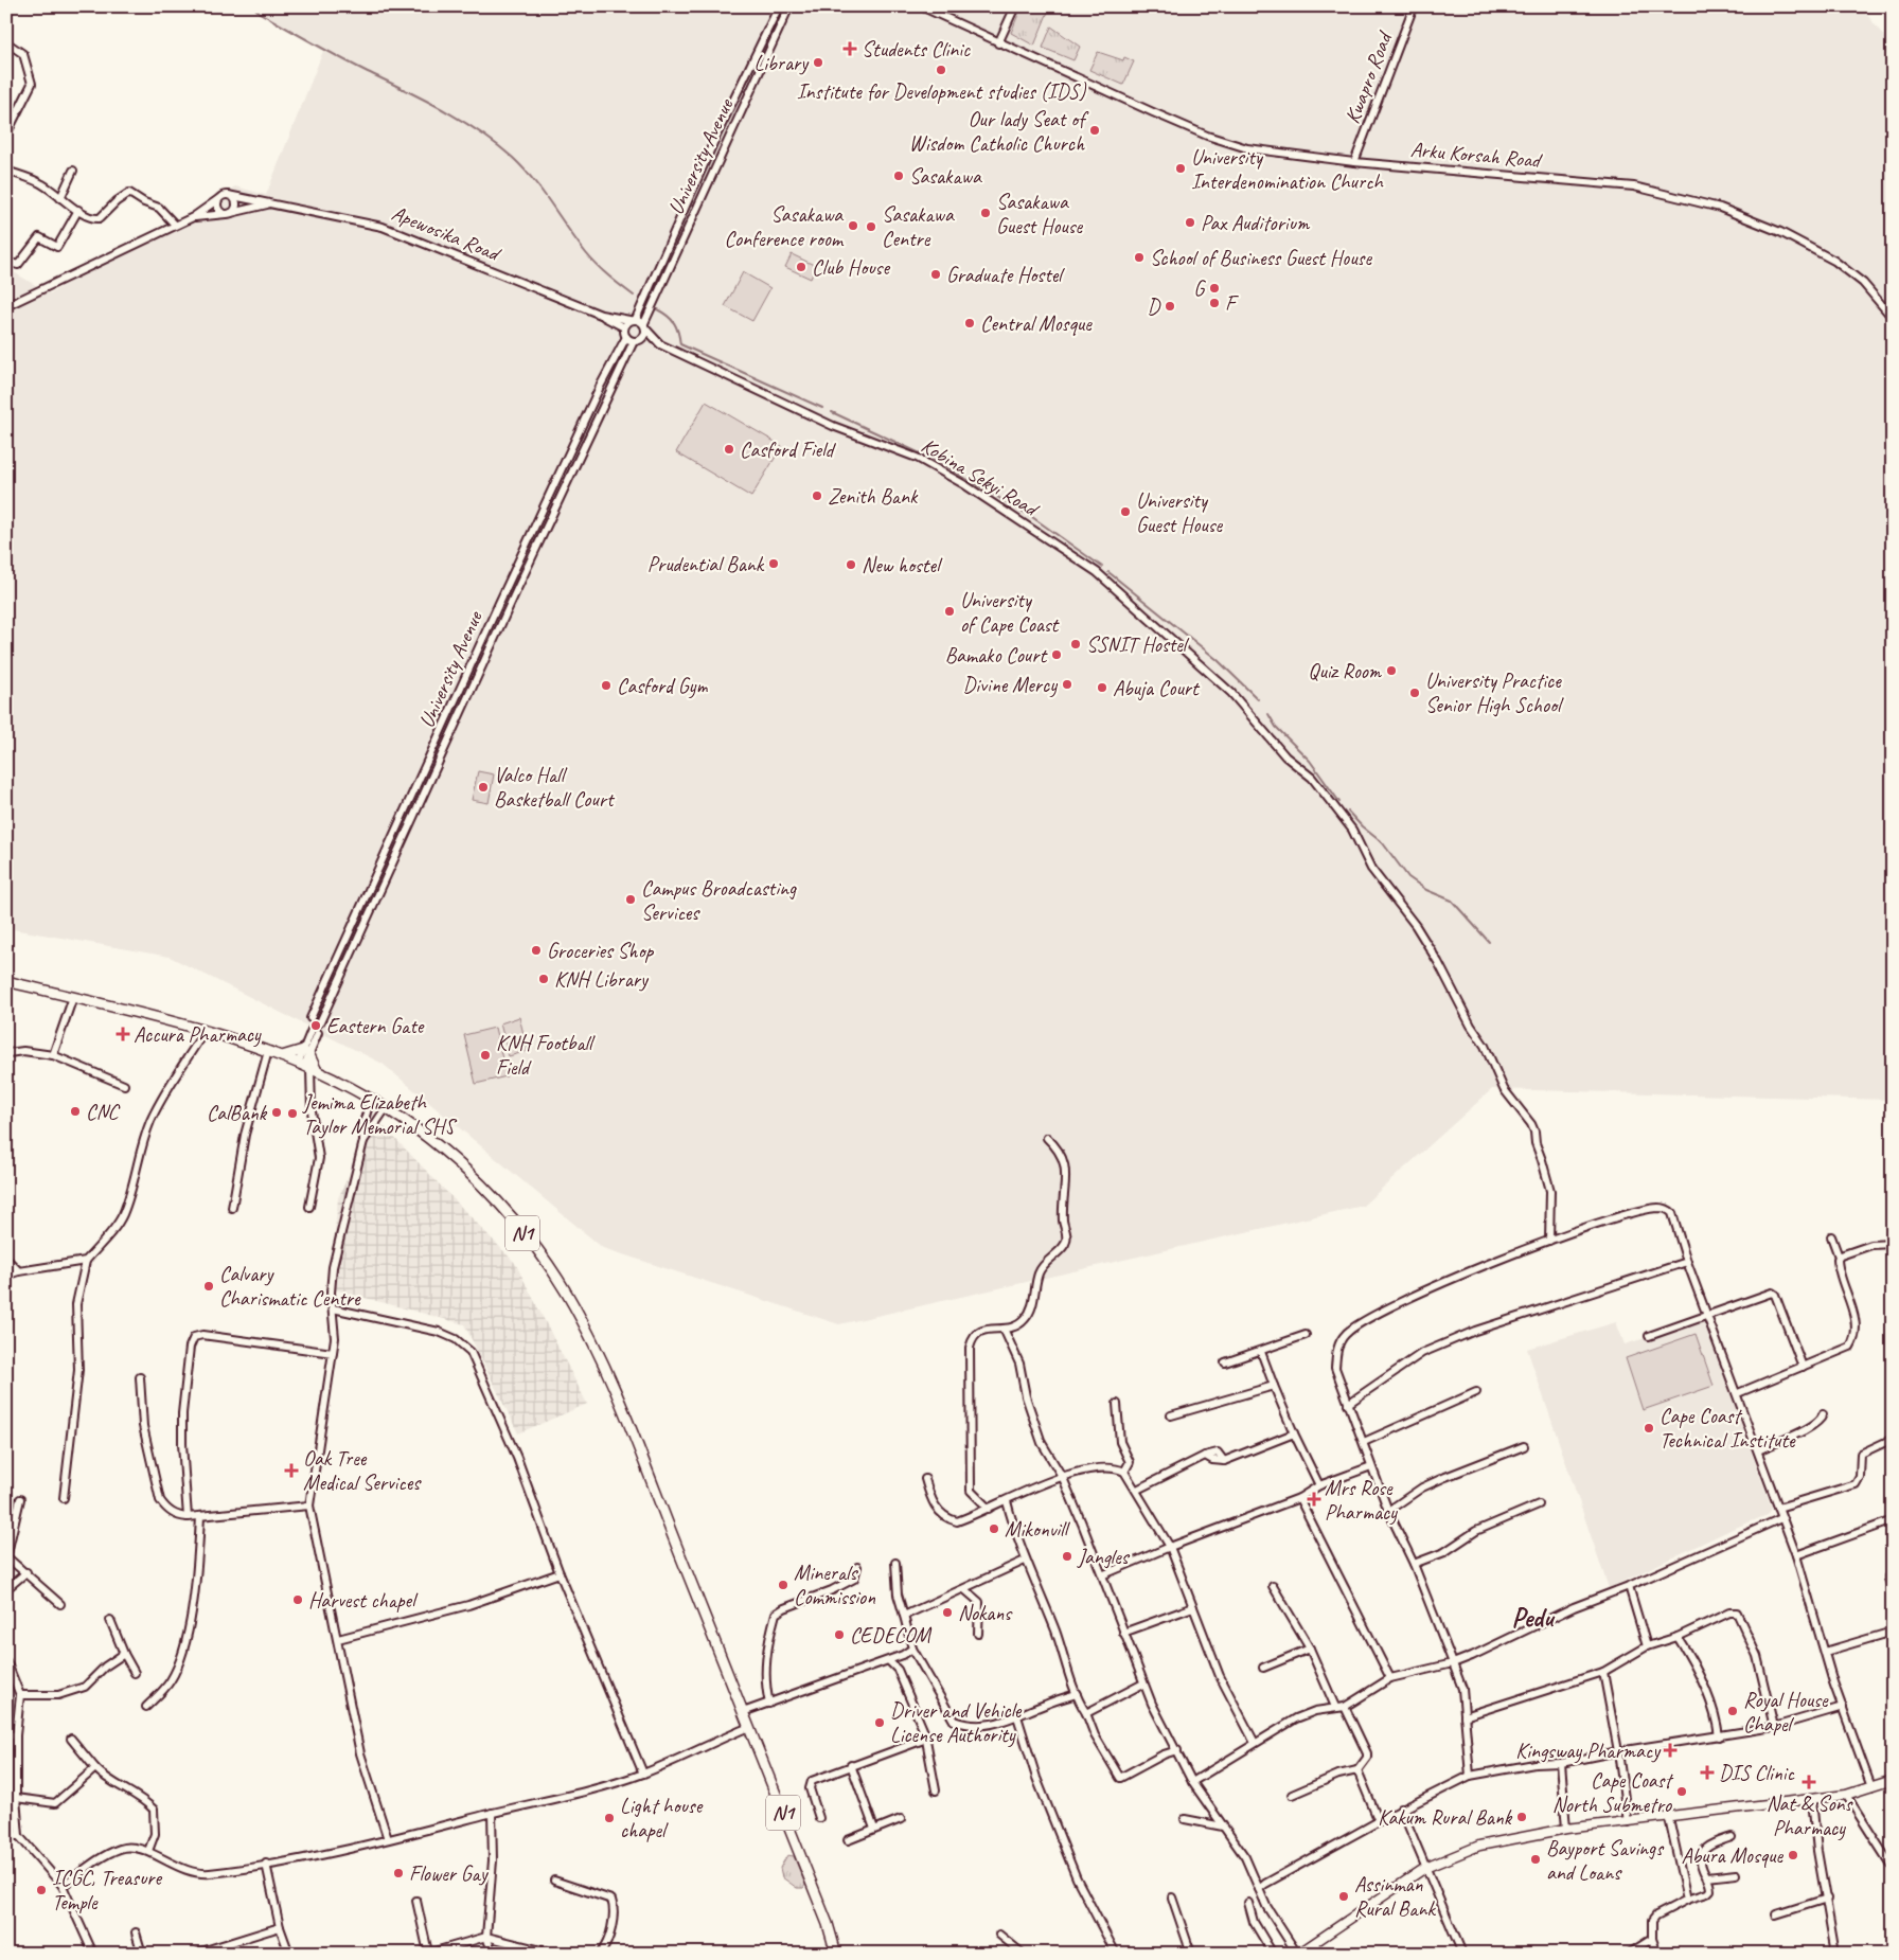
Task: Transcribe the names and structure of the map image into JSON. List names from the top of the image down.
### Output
{
  "streets": {
    "highway": ["N1"],
    "street": [
      "Kwapro Road",
      "Arku Korsah Road",
      "University Avenue",
      "Apewosika Road",
      "Kobina Sekyi Road"
    ]
  },
  "crossings": [
    ["Kwapro Road", "Arku Korsah Road"],
    ["University Avenue", "Kobina Sekyi Road"]
  ],
  "districts": ["Pedu"],
  "places": {
    "health": [
      "Students Clinic",
      "Accura Pharmacy",
      "Oak Tree Medical Services",
      "Mrs Rose Pharmacy",
      "Kingsway Pharmacy",
      "DIS Clinic",
      "Nat & Sons Pharmacy"
    ],
    "other": [
      "Library",
      "Institute for Development studies (IDS)",
      "Our lady Seat of Wisdom Catholic Church",
      "University Interdenomination Church",
      "Sasakawa",
      "Sasakawa Guest House",
      "Pax Auditorium",
      "Sasakawa Conference room",
      "Sasakawa Centre",
      "School of Business Guest House",
      "Club House",
      "Graduate Hostel",
      "G",
      "F",
      "D",
      "Central Mosque",
      "Casford Field",
      "Zenith Bank",
      "University Guest House",
      "Prudential Bank",
      "New hostel",
      "University of Cape Coast",
      "SSNIT Hostel",
      "Bamako Court",
      "Quiz Room",
      "Divine Mercy",
      "Casford Gym",
      "Abuja Court",
      "University Practice Senior High School",
      "Valco Hall Basketball Court",
      "Campus Broadcasting Services",
      "Groceries Shop",
      "KNH Library",
      "Eastern Gate",
      "KNH Football Field",
      "CNC",
      "CalBank",
      "Jemima Elizabeth Taylor Memorial SHS",
      "Calvary Charismatic Centre",
      "Cape Coast Technical Institute",
      "Mikonvill",
      "Jangles",
      "Minerals Commission",
      "Harvest chapel",
      "Nokans",
      "CEDECOM",
      "Royal House Chapel",
      "Driver and Vehicle License Authority",
      "Cape Coast North Submetro",
      "Kakum Rural Bank",
      "Light house chapel",
      "Abura Mosque",
      "Bayport Savings and Loans",
      "Flower Gay",
      "ICGC, Treasure Temple",
      "Assinman Rural Bank"
    ]
  }
}
